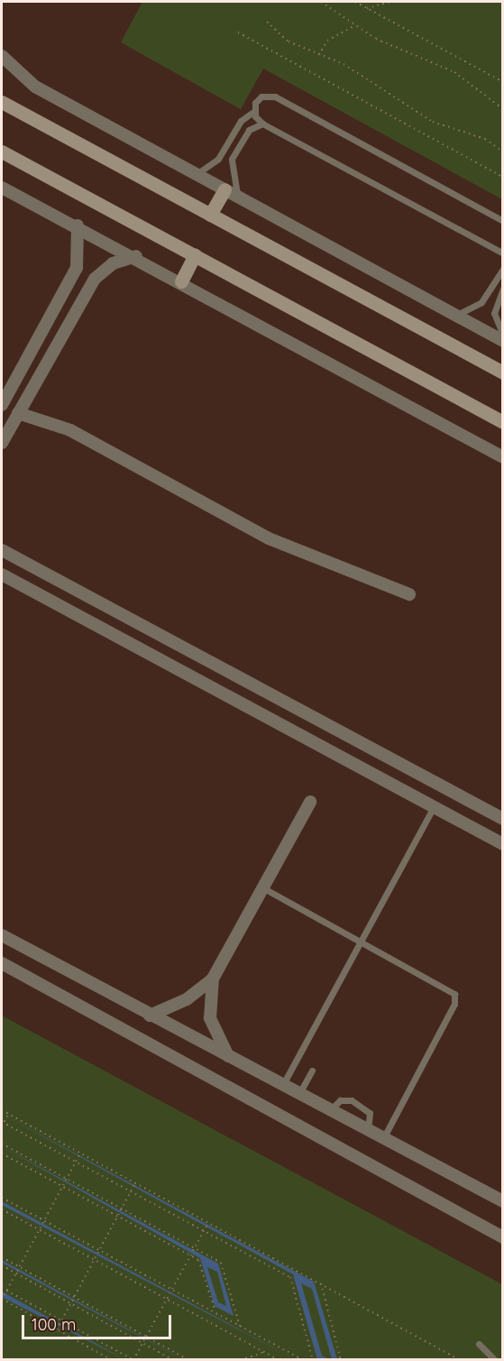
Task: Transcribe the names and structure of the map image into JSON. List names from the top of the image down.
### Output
{
  "scale_bar": "100 m"
}
